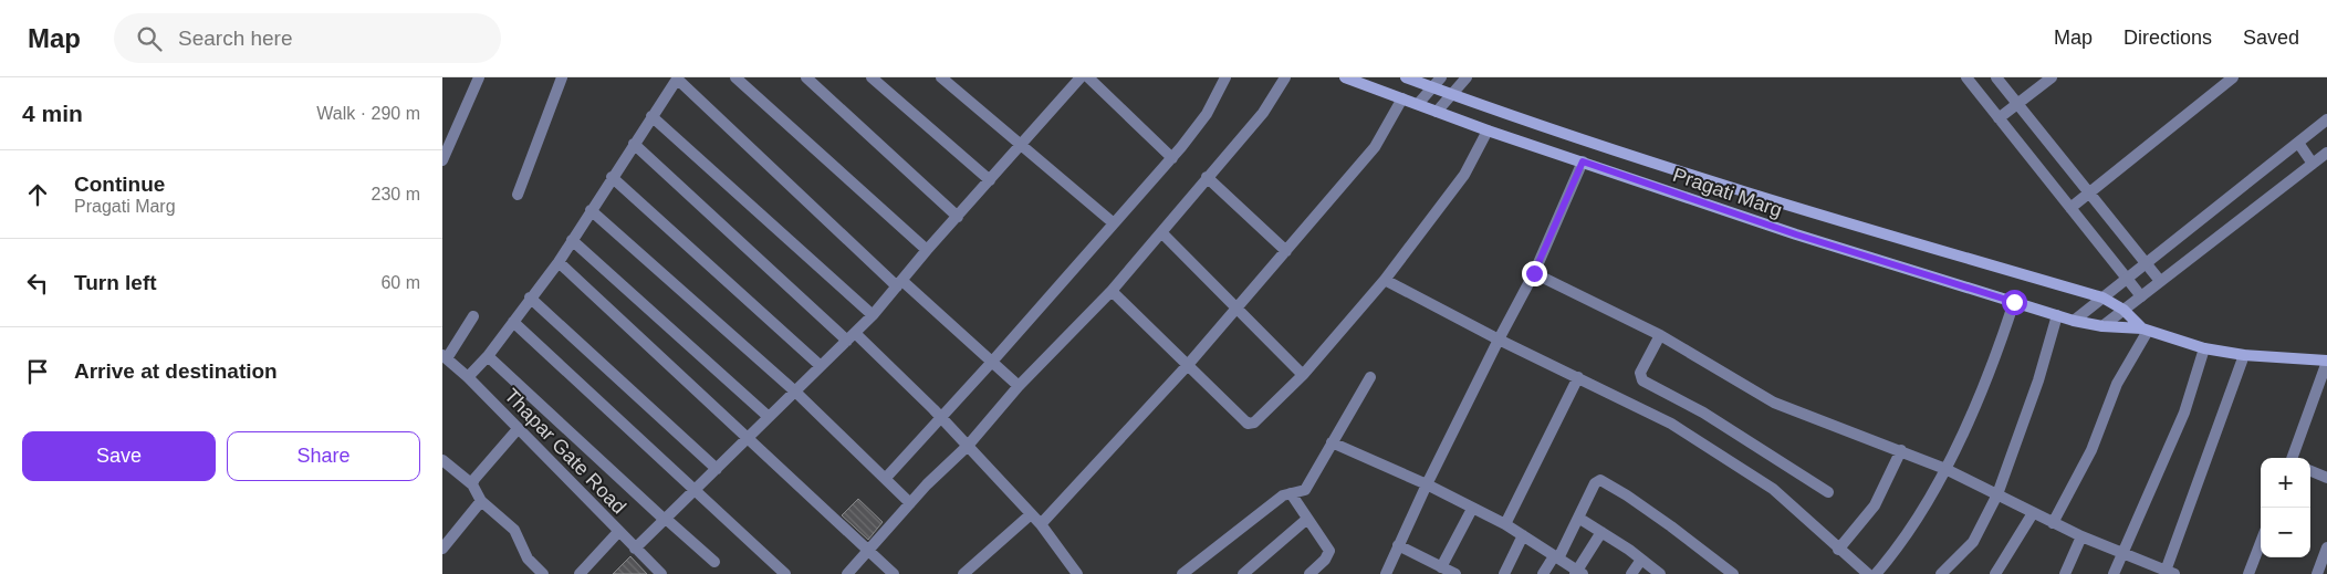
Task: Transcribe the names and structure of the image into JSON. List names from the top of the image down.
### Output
{
  "streets": {
    "main road": ["Pragati Marg"],
    "street": ["Thapar Gate Road"]
  },
  "page": {
    "header": "Map",
    "search": "Search here",
    "nav": ["Map", "Directions", "Saved"],
    "heading": ["4 min", "Walk · 290 m"],
    "list": [
      ["Continue", "Pragati Marg", "230 m"],
      ["Turn left", "60 m"],
      "Arrive at destination"
    ],
    "buttons": ["Save", "Share"],
    "map_buttons": ["+", "−"]
  }
}
